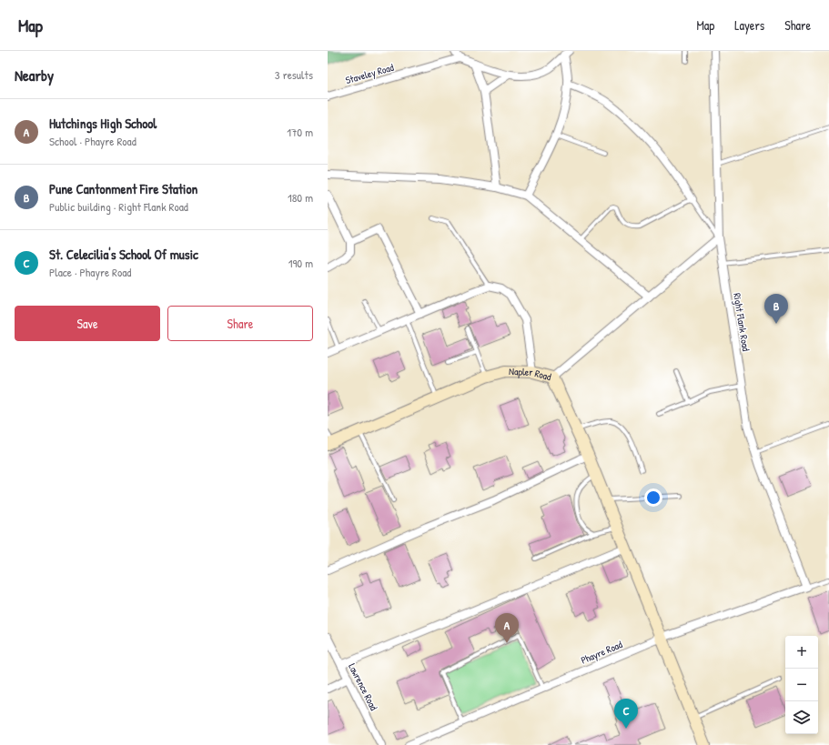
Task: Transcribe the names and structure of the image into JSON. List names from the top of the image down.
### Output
{
  "streets": {
    "street": [
      "Staveley Road",
      "Right Flank Road",
      "Napler Road",
      "Phayre Road",
      "Lawrence Road"
    ]
  },
  "crossings": [
    ["Right Flank Road", "Napler Road"],
    ["Right Flank Road", "Phayre Road"]
  ],
  "page": {
    "header": "Map",
    "nav": ["Map", "Layers", "Share"],
    "heading": ["Nearby", "3 results"],
    "list": [
      {
        "mark": "A",
        "name": "Hutchings High School",
        "note": "School · Phayre Road",
        "value": "170 m"
      },
      {
        "mark": "B",
        "name": "Pune Cantonment Fire Station",
        "note": "Public building · Right Flank Road",
        "value": "180 m"
      },
      {
        "mark": "C",
        "name": "St. Celecilia's School Of music",
        "note": "Place · Phayre Road",
        "value": "190 m"
      }
    ],
    "pins": ["B", "A", "C"],
    "buttons": ["Save", "Share"],
    "map_buttons": ["+", "−"]
  }
}
